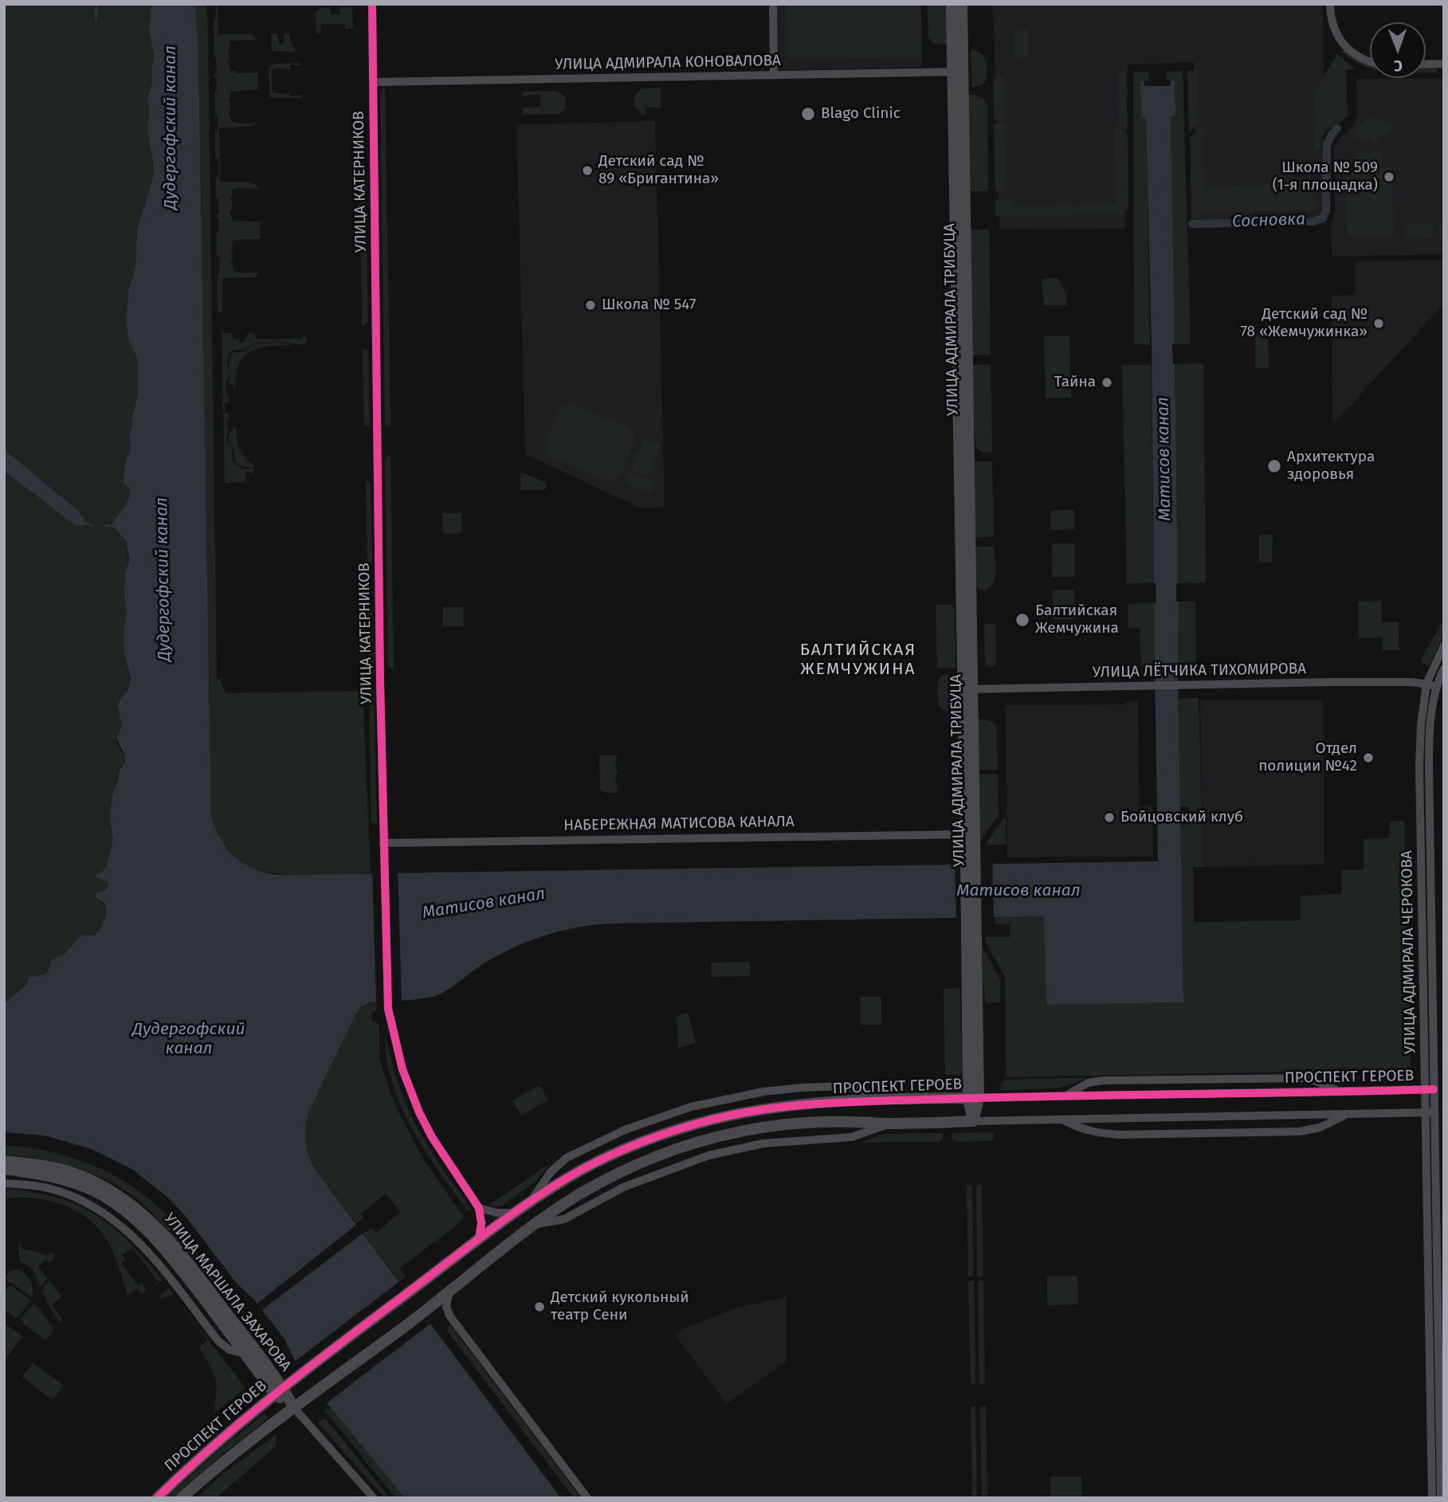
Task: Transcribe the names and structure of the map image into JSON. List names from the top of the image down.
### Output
{
  "streets": {
    "street": [
      "УЛИЦА АДМИРАЛА КОНОВАЛОВА",
      "УЛИЦА КАТЕРНИКОВ",
      "УЛИЦА АДМИРАЛА ТРИБУЦА",
      "УЛИЦА ЛЁТЧИКА ТИХОМИРОВА",
      "НАБЕРЕЖНАЯ МАТИСОВА КАНАЛА",
      "УЛИЦА АДМИРАЛА ЧЕРОКОВА",
      "ПРОСПЕКТ ГЕРОЕВ",
      "УЛИЦА МАРШАЛА ЗАХАРОВА"
    ]
  },
  "crossings": [
    ["УЛИЦА АДМИРАЛА КОНОВАЛОВА", "УЛИЦА КАТЕРНИКОВ"],
    ["УЛИЦА АДМИРАЛА КОНОВАЛОВА", "УЛИЦА АДМИРАЛА ТРИБУЦА"],
    ["УЛИЦА КАТЕРНИКОВ", "НАБЕРЕЖНАЯ МАТИСОВА КАНАЛА"],
    ["УЛИЦА АДМИРАЛА ТРИБУЦА", "УЛИЦА ЛЁТЧИКА ТИХОМИРОВА"],
    ["УЛИЦА АДМИРАЛА ТРИБУЦА", "НАБЕРЕЖНАЯ МАТИСОВА КАНАЛА"],
    ["УЛИЦА АДМИРАЛА ТРИБУЦА", "ПРОСПЕКТ ГЕРОЕВ"],
    ["УЛИЦА ЛЁТЧИКА ТИХОМИРОВА", "УЛИЦА АДМИРАЛА ЧЕРОКОВА"],
    ["УЛИЦА АДМИРАЛА ЧЕРОКОВА", "ПРОСПЕКТ ГЕРОЕВ"],
    ["ПРОСПЕКТ ГЕРОЕВ", "УЛИЦА МАРШАЛА ЗАХАРОВА"]
  ],
  "districts": ["БАЛТИЙСКАЯ ЖЕМЧУЖИНА"],
  "water": ["Дудергофский канал", "Сосновка", "Матисов канал"],
  "places": [
    "Blago Clinic",
    "Детский сад № 89 «Бригантина»",
    "Школа № 509 (1-я площадка)",
    "Школа № 547",
    "Детский сад № 78 «Жемчужинка»",
    "Тайна",
    "Архитектура здоровья",
    "Балтийская Жемчужина",
    "Отдел полиции №42",
    "Бойцовский клуб",
    "Детский кукольный театр Сени"
  ],
  "north": "bottom"
}
